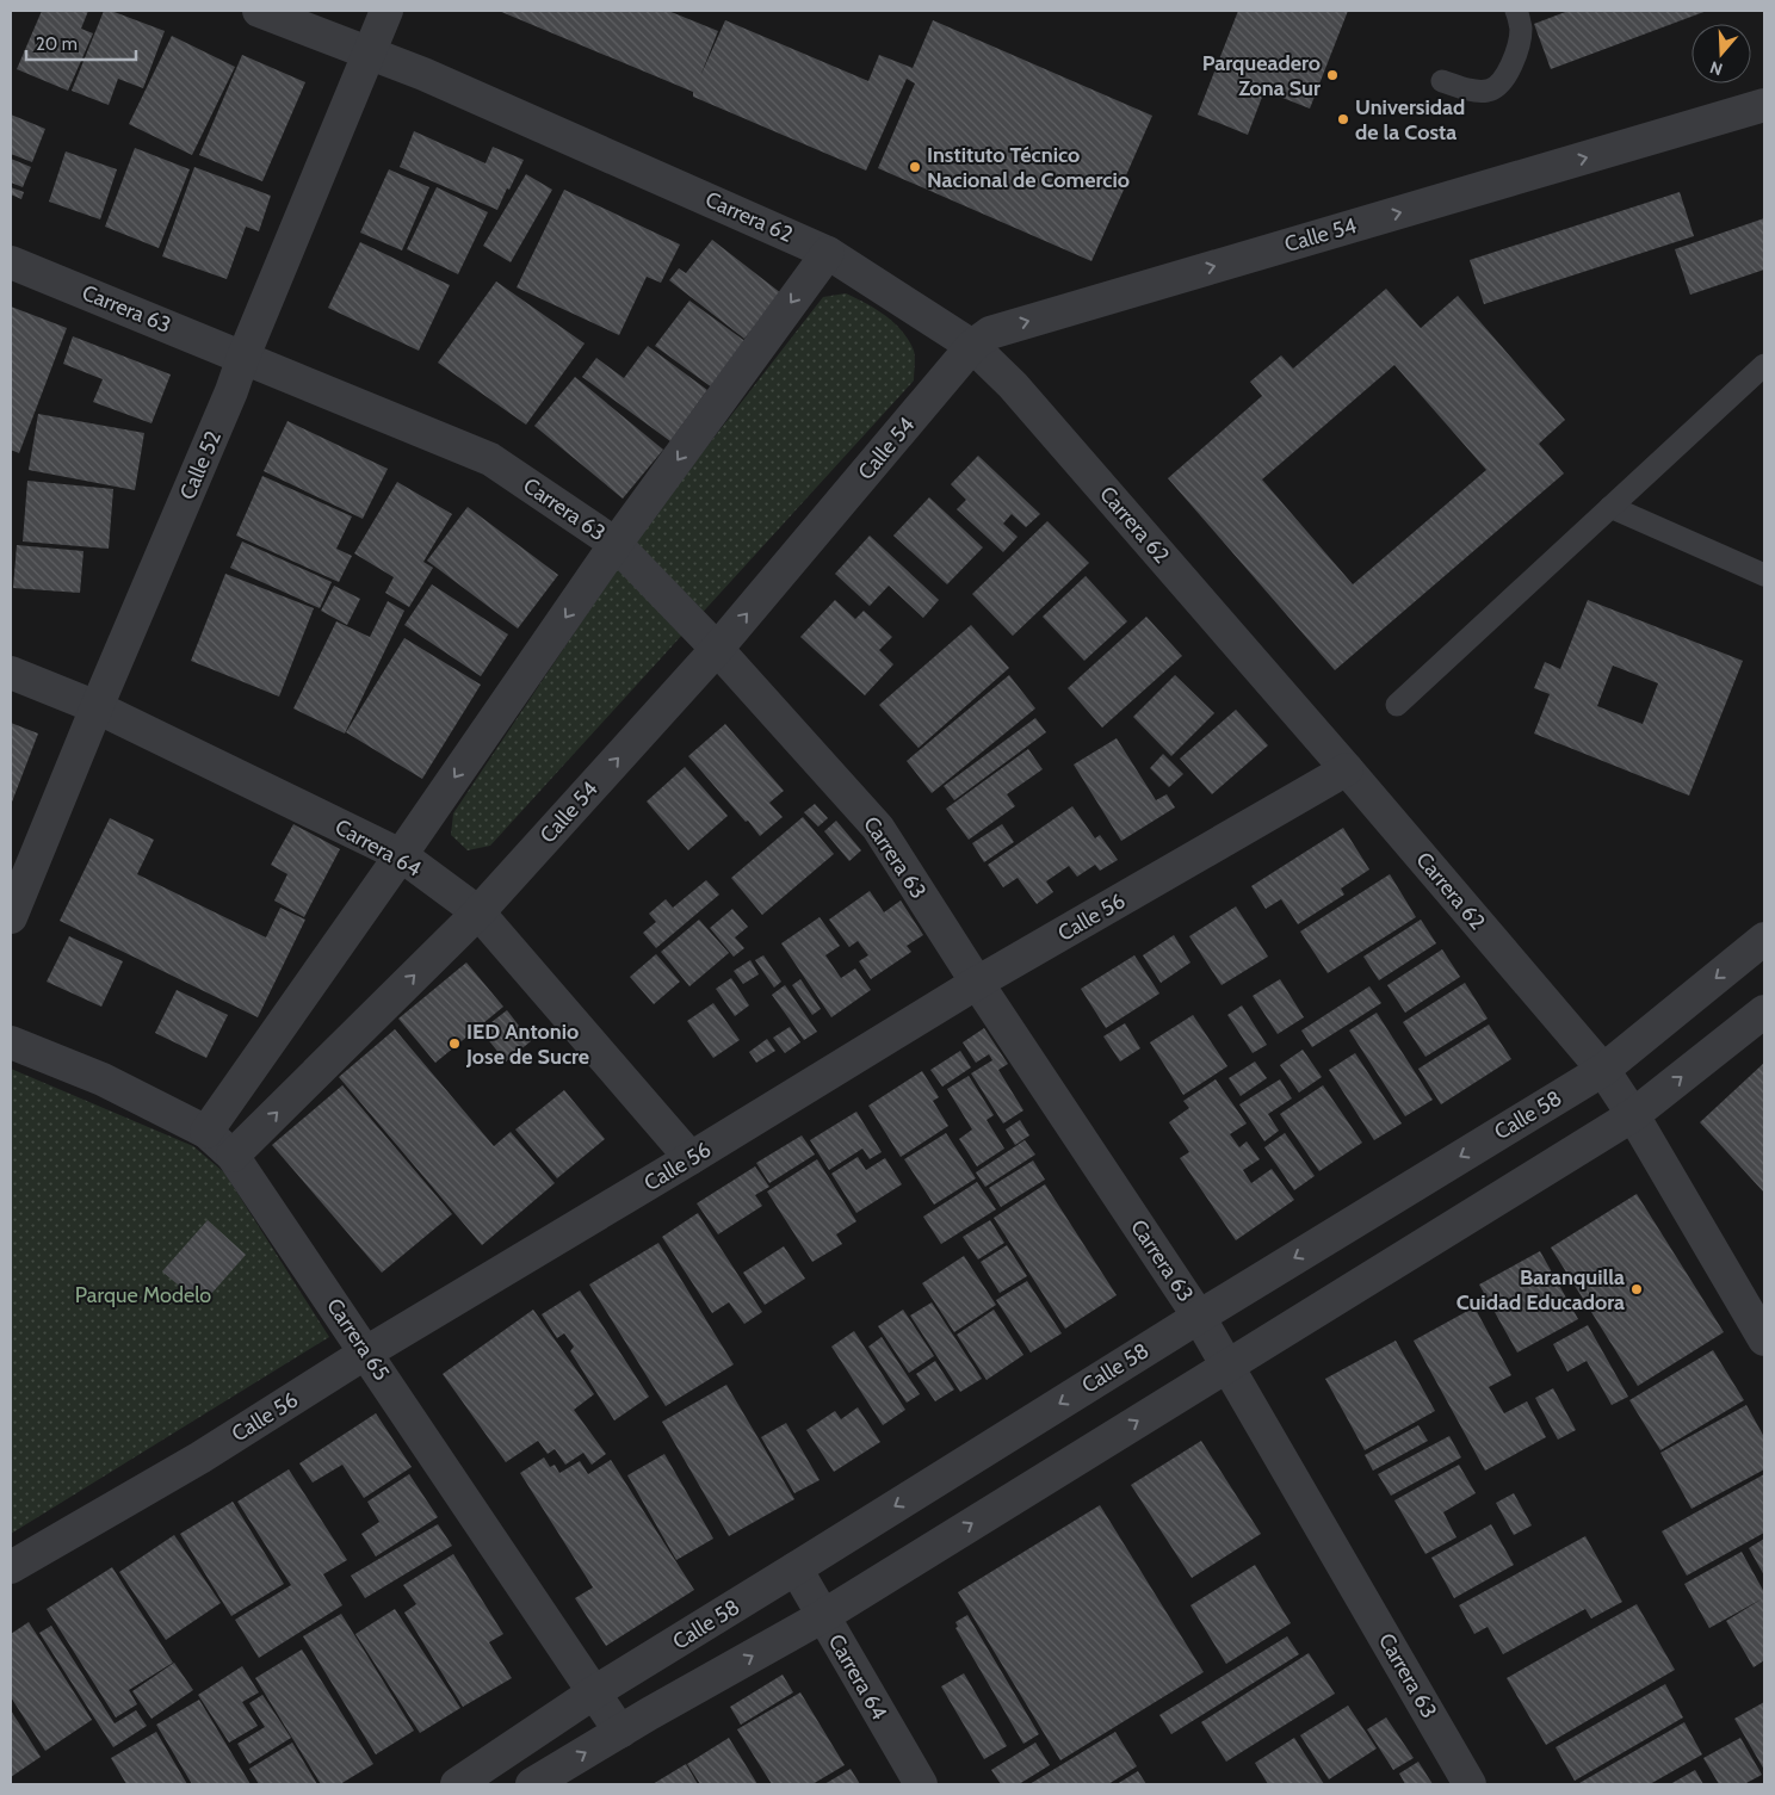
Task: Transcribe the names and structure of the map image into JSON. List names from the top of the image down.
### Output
{
  "streets": {
    "street": [
      "Carrera 62",
      "Calle 54",
      "Carrera 63",
      "Calle 52",
      "Carrera 64",
      "Calle 56",
      "Calle 58",
      "Carrera 65"
    ]
  },
  "crossings": [
    ["Carrera 62", "Calle 54"],
    ["Carrera 62", "Calle 52"],
    ["Carrera 62", "Calle 56"],
    ["Carrera 62", "Calle 58"],
    ["Calle 54", "Carrera 63"],
    ["Calle 54", "Carrera 64"],
    ["Calle 54", "Carrera 65"],
    ["Carrera 63", "Calle 52"],
    ["Carrera 63", "Calle 56"],
    ["Carrera 63", "Calle 58"],
    ["Calle 52", "Carrera 64"],
    ["Carrera 64", "Calle 56"],
    ["Carrera 64", "Calle 58"],
    ["Calle 56", "Carrera 65"],
    ["Calle 58", "Carrera 65"]
  ],
  "parks": ["Parque Modelo"],
  "places": [
    "Parqueadero Zona Sur",
    "Universidad de la Costa",
    "Instituto Técnico Nacional de Comercio",
    "IED Antonio Jose de Sucre",
    "Baranquilla Cuidad Educadora"
  ],
  "scale_bar": "20 m",
  "north": "bottom"
}
